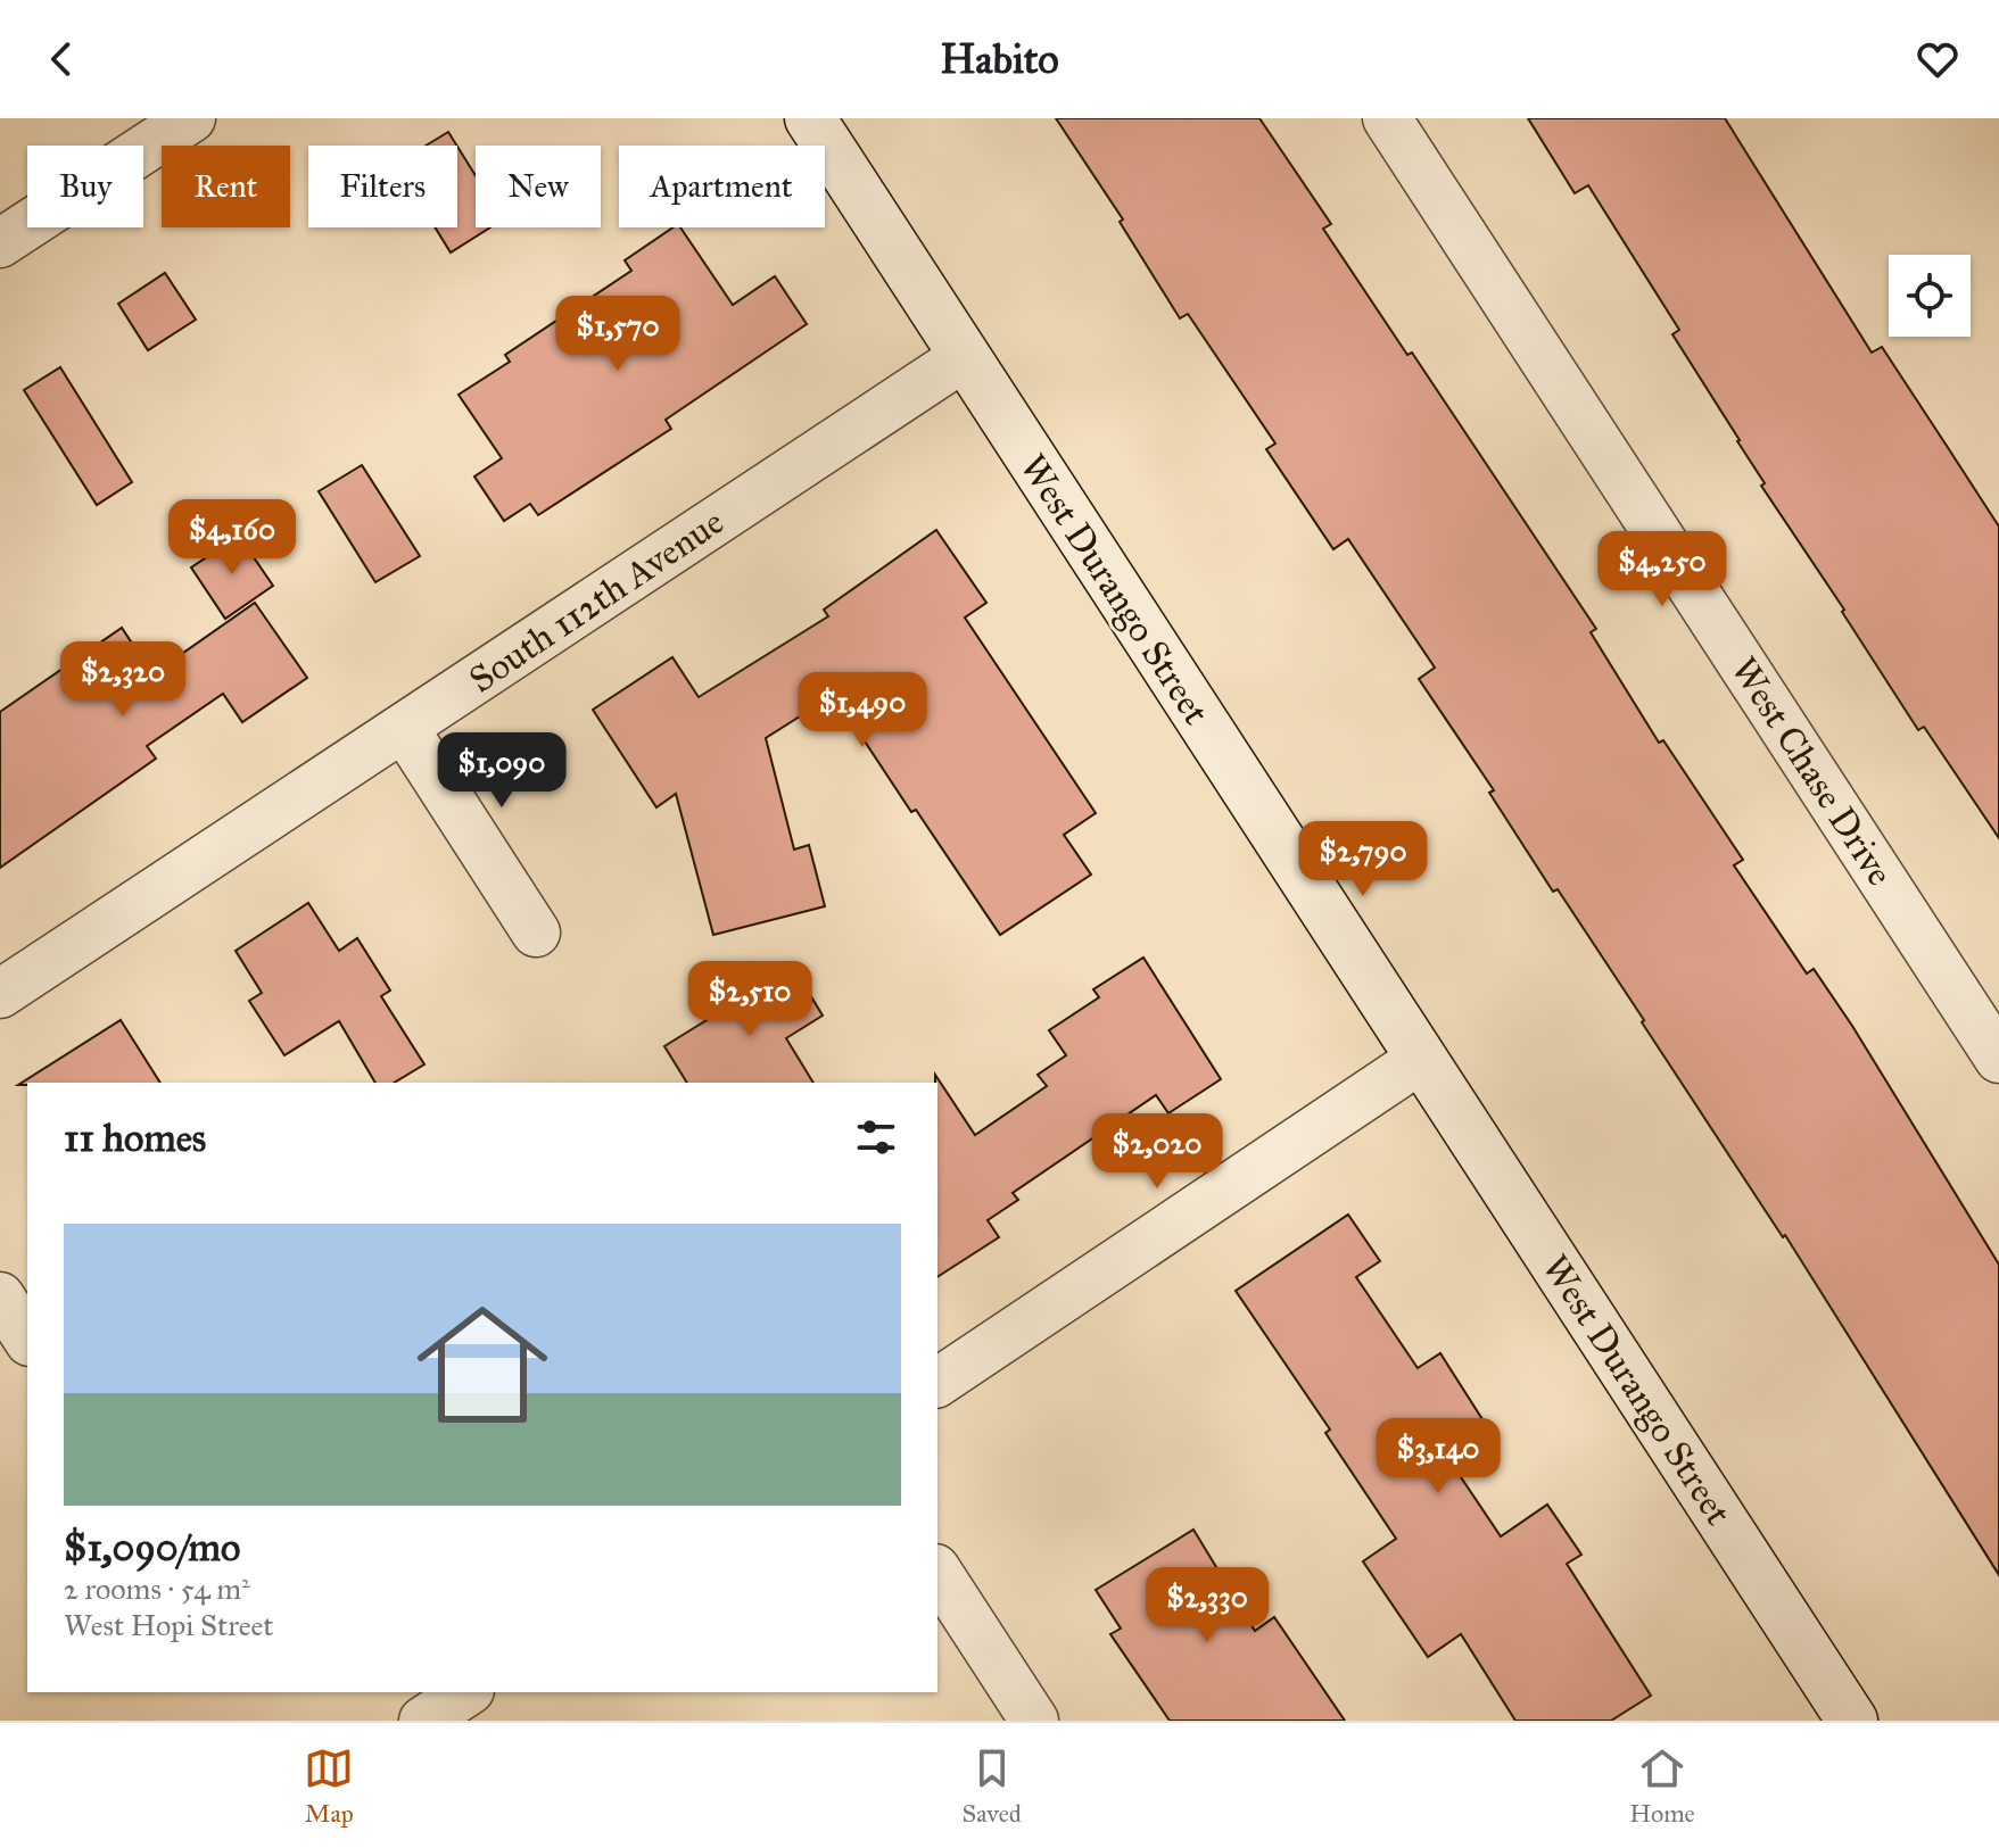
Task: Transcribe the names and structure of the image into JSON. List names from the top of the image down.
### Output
{
  "streets": {
    "street": ["West Durango Street", "South 112th Avenue", "West Chase Drive"]
  },
  "crossings": [
    ["West Durango Street", "South 112th Avenue"]
  ],
  "page": {
    "header": "Habito",
    "chip": [
      "Buy",
      "Rent",
      "Filters",
      "New",
      "Apartment"
    ],
    "price": [
      "$1,570",
      "$4,160",
      "$4,250",
      "$2,320",
      "$1,490",
      "$1,090",
      "$2,790",
      "$2,510",
      "$2,020",
      "$3,140",
      "$2,330"
    ],
    "heading": "11 homes",
    "list": [
      {
        "name": "$1,090/mo",
        "note": "2 rooms · 54 m² · West Hopi Street"
      }
    ],
    "tabs": ["Map", "Saved", "Home"]
  }
}
